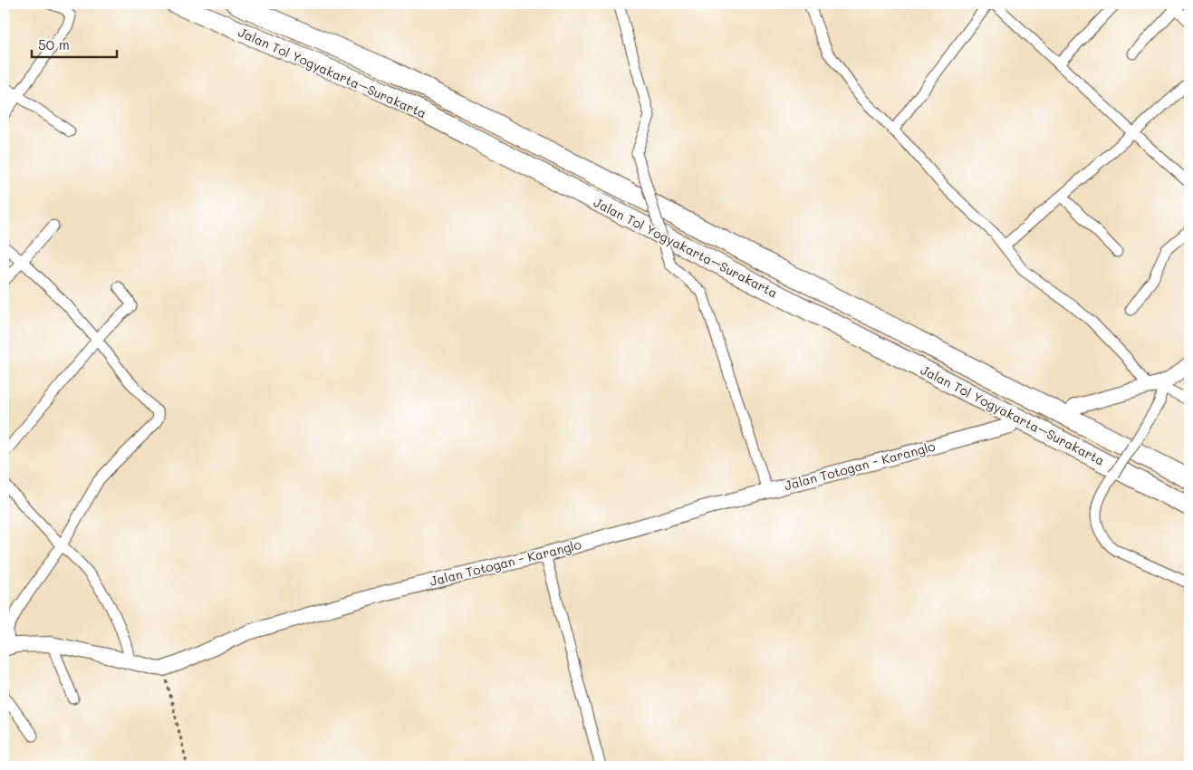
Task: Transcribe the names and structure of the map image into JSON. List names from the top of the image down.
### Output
{
  "streets": {
    "highway": ["Jalan Tol Yogyakarta–Surakarta"],
    "main road": ["Jalan Totogan - Karanglo"]
  },
  "scale_bar": "50 m"
}
